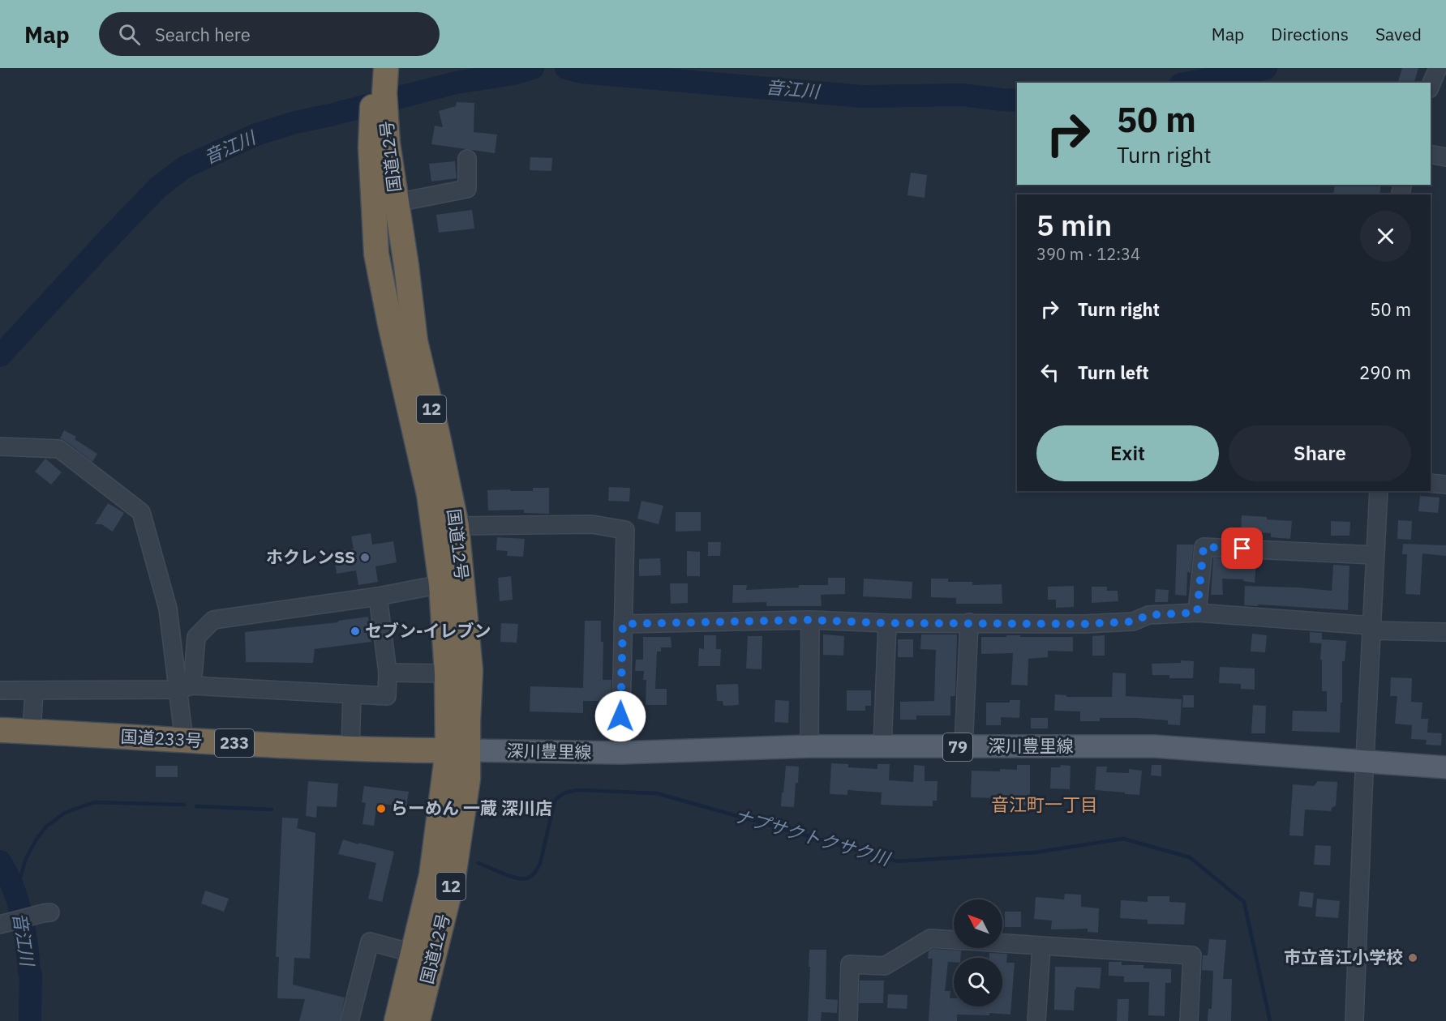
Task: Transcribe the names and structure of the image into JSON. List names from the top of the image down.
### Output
{
  "streets": {
    "highway": [
      "国道12号",
      "12",
      "国道233号",
      "233"
    ],
    "main road": ["深川豊里線", "79"]
  },
  "crossings": [
    ["国道12号", "国道233号"],
    ["国道12号", "深川豊里線"],
    ["国道233号", "深川豊里線"]
  ],
  "districts": ["音江町一丁目"],
  "water": ["音江川", "ナプサクトクサク川"],
  "places": [
    "ホクレンSS",
    "セブン-イレブン",
    "らーめん 一蔵 深川店",
    "市立音江小学校"
  ],
  "north": "top left",
  "page": {
    "header": "Map",
    "search": "Search here",
    "nav": ["Map", "Directions", "Saved"],
    "turn": ["50 m", "Turn right"],
    "heading": ["5 min", "390 m · 12:34"],
    "list": [
      {
        "name": "Turn right",
        "value": "50 m"
      },
      {
        "name": "Turn left",
        "value": "290 m"
      }
    ],
    "buttons": ["Exit", "Share"]
  }
}
